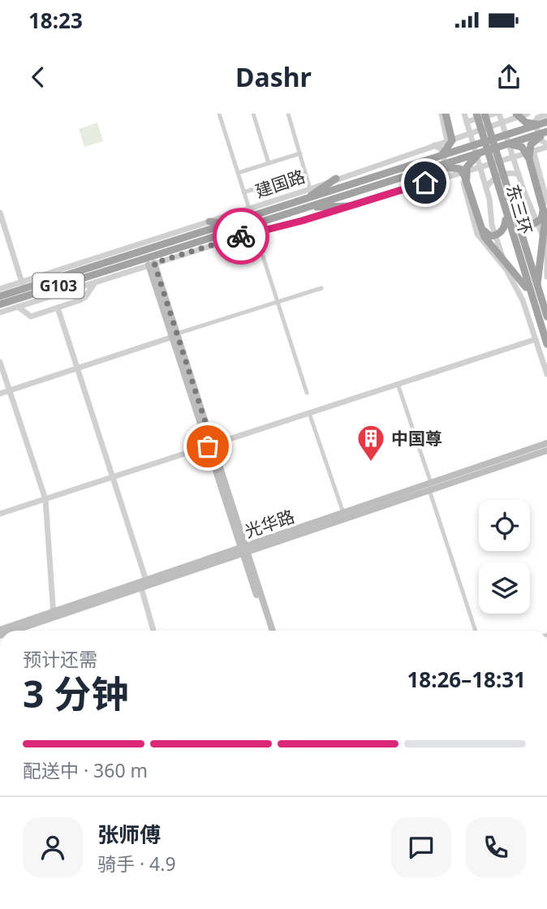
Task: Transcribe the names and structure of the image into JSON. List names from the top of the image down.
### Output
{
  "streets": {
    "highway": ["建国路", "东三环", "G103"],
    "main road": ["光华路"]
  },
  "crossings": [
    ["建国路", "G103"]
  ],
  "places": {
    "building": ["中国尊"]
  },
  "page": {
    "status": "18:23",
    "header": "Dashr",
    "heading": ["3 分钟", "预计还需", "18:26–18:31"],
    "panel": ["张师傅", "骑手 · 4.9"],
    "bar": "配送中 · 360 m"
  }
}
